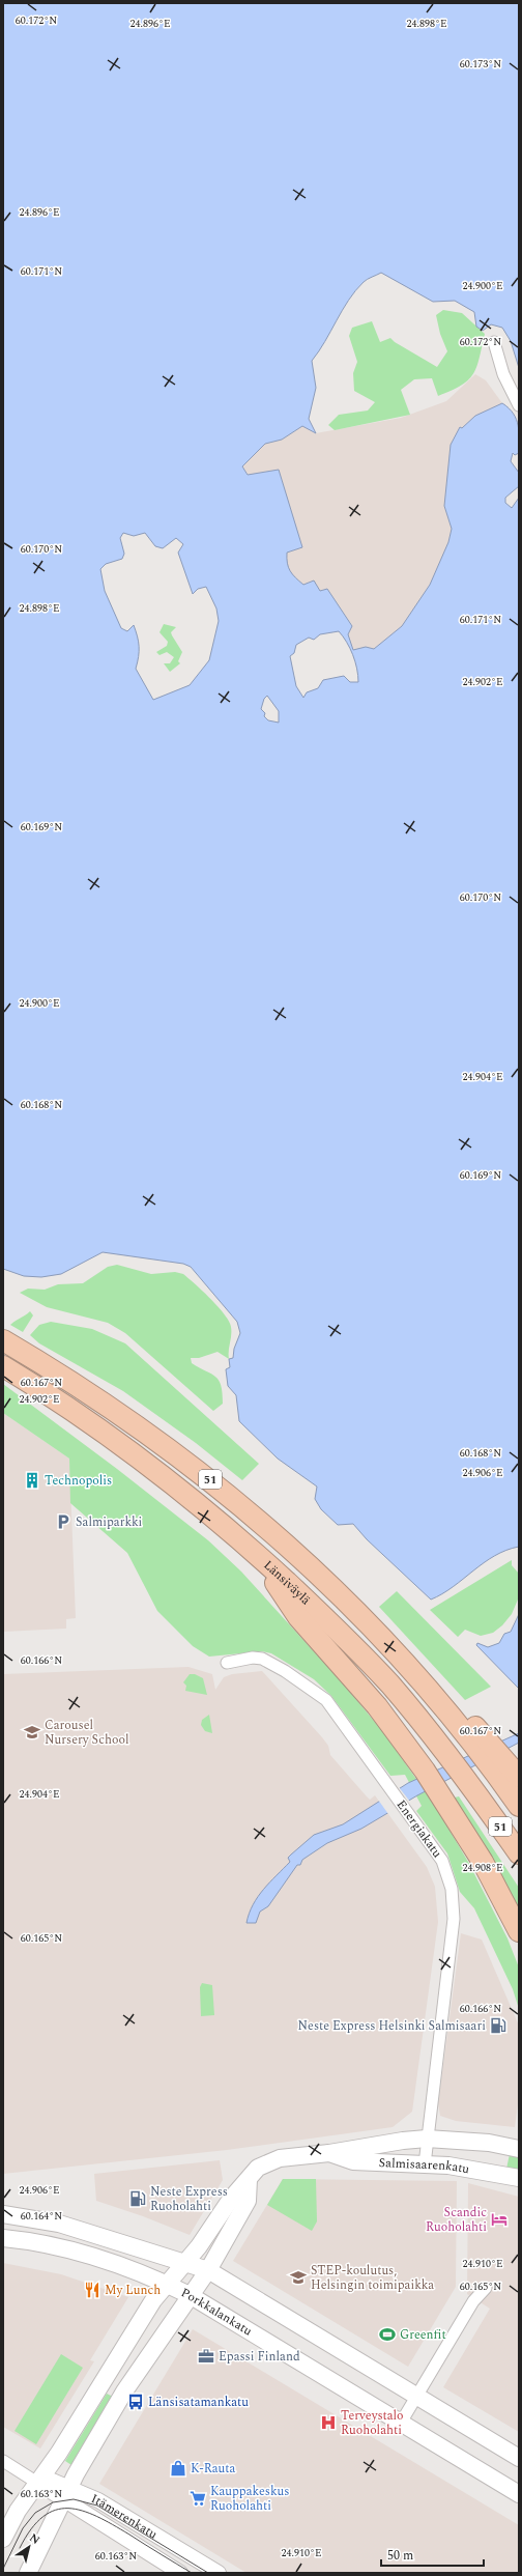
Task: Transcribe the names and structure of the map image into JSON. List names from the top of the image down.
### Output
{
  "streets": {
    "highway": ["51", "Länsiväylä"],
    "main road": ["Salmisaarenkatu", "Porkkalankatu"],
    "street": ["Energiakatu", "Itämerenkatu"]
  },
  "crossings": [
    ["Energiakatu", "Salmisaarenkatu"]
  ],
  "places": {
    "building": ["Technopolis"],
    "parking": ["Salmiparkki"],
    "school or university": ["Carousel Nursery School", "STEP-koulutus, Helsingin toimipaikka"],
    "fuel station": ["Neste Express Helsinki Salmisaari", "Neste Express Ruoholahti"],
    "hotel": ["Scandic Ruoholahti"],
    "restaurant": ["My Lunch"],
    "sports": ["Greenfit"],
    "office": ["Epassi Finland"],
    "bus stop": ["Länsisatamankatu"],
    "hospital": ["Terveystalo Ruoholahti"],
    "shop": ["K-Rauta"],
    "supermarket": ["Kauppakeskus Ruoholahti"]
  },
  "scale_bar": "50 m",
  "north": "top right",
  "coordinates": [
    "60.172°N",
    "24.896°E",
    "24.898°E",
    "60.173°N",
    "60.171°N",
    "24.900°E",
    "60.170°N",
    "24.902°E",
    "60.169°N",
    "24.904°E",
    "60.168°N",
    "60.167°N",
    "24.906°E",
    "60.166°N",
    "24.908°E",
    "60.165°N",
    "60.164°N",
    "24.910°E",
    "60.163°N"
  ]
}
